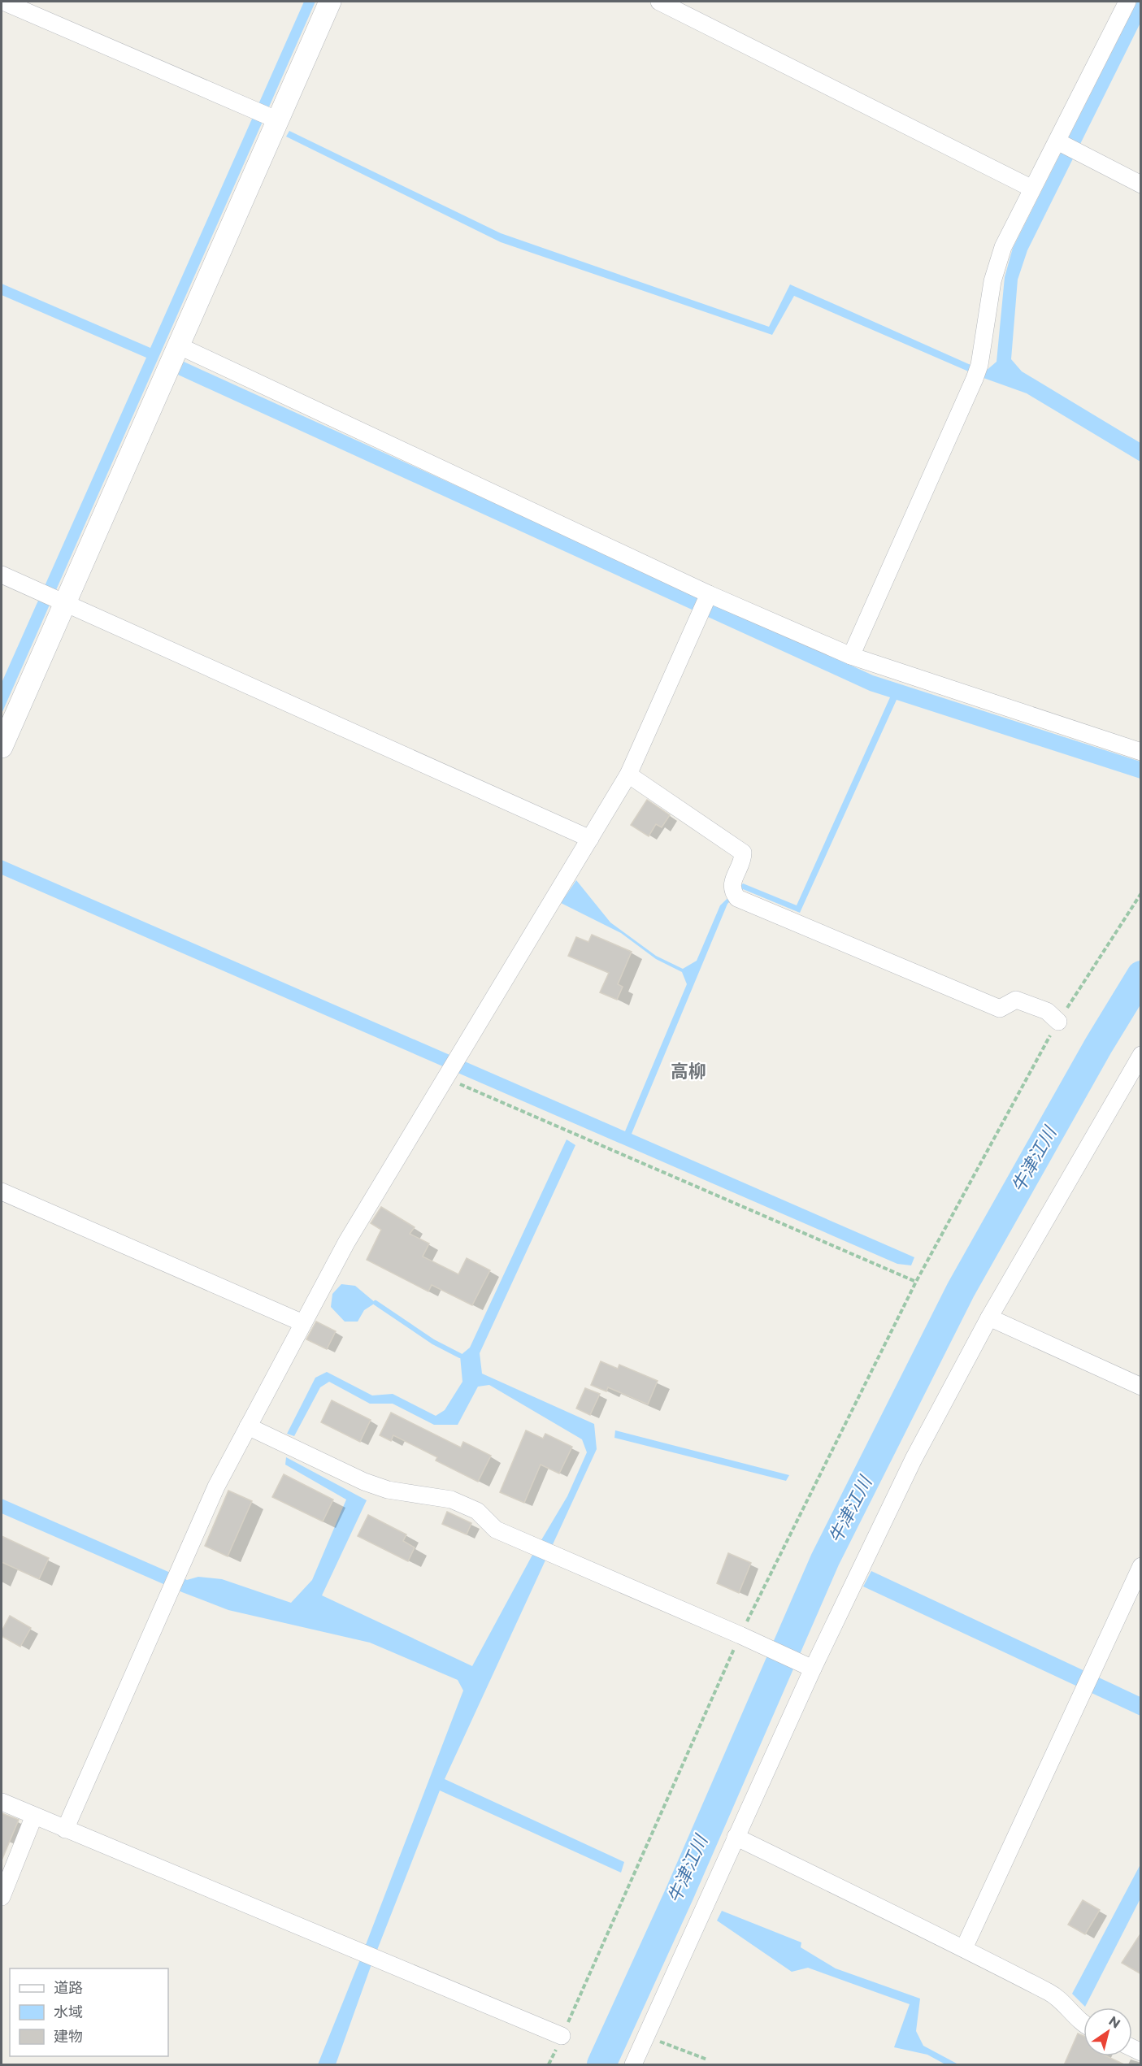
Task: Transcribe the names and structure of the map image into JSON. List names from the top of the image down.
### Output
{
  "districts": ["高柳"],
  "water": ["牛津江川"],
  "legend": ["道路", "水域", "建物"],
  "north": "top right"
}
